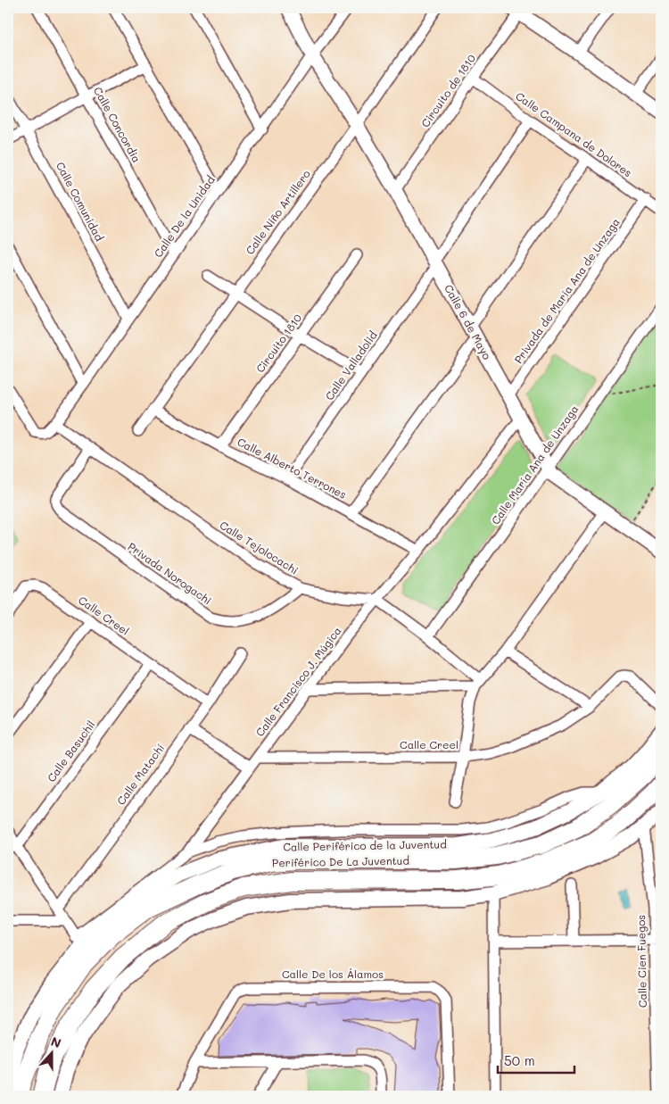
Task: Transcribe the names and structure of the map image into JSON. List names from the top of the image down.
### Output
{
  "streets": {
    "highway": ["Periférico De La Juventud"],
    "main road": ["Calle Periférico de la Juventud"],
    "street": [
      "Circuito de 1810",
      "Calle Concordia",
      "Calle Campana de Dolores",
      "Calle Comunidad",
      "Calle Niño Artillero",
      "Calle De la Unidad",
      "Privada de María Ana de Unzaga",
      "Calle 6 de Mayo",
      "Circuito 1810",
      "Calle Valladolid",
      "Calle María Ana de Unzaga",
      "Calle Alberto Terrones",
      "Calle Tejolocachi",
      "Privada Norogachi",
      "Calle Creel",
      "Calle Francisco J. Múgica",
      "Calle Basuchil",
      "Calle Matachí",
      "Calle Cien Fuegos",
      "Calle De los Álamos"
    ]
  },
  "crossings": [
    ["Circuito de 1810", "Calle Campana de Dolores"],
    ["Circuito de 1810", "Calle 6 de Mayo"],
    ["Calle Concordia", "Calle De la Unidad"],
    ["Calle Campana de Dolores", "Privada de María Ana de Unzaga"],
    ["Calle Campana de Dolores", "Calle Valladolid"],
    ["Calle Comunidad", "Calle De la Unidad"],
    ["Calle Niño Artillero", "Calle 6 de Mayo"],
    ["Calle Niño Artillero", "Calle Alberto Terrones"],
    ["Calle De la Unidad", "Calle 6 de Mayo"],
    ["Calle De la Unidad", "Calle Tejolocachi"],
    ["Privada de María Ana de Unzaga", "Calle 6 de Mayo"],
    ["Calle 6 de Mayo", "Calle Valladolid"],
    ["Calle 6 de Mayo", "Calle María Ana de Unzaga"],
    ["Calle 6 de Mayo", "Calle Francisco J. Múgica"],
    ["Circuito 1810", "Calle Alberto Terrones"],
    ["Calle Valladolid", "Calle Alberto Terrones"],
    ["Calle Alberto Terrones", "Calle Francisco J. Múgica"],
    ["Calle Tejolocachi", "Privada Norogachi"],
    ["Calle Tejolocachi", "Calle Francisco J. Múgica"],
    ["Calle Creel", "Calle Francisco J. Múgica"],
    ["Calle Creel", "Calle Basuchil"],
    ["Calle Creel", "Calle Matachí"],
    ["Calle Francisco J. Múgica", "Calle Periférico de la Juventud"]
  ],
  "scale_bar": "50 m",
  "north": "top"
}
